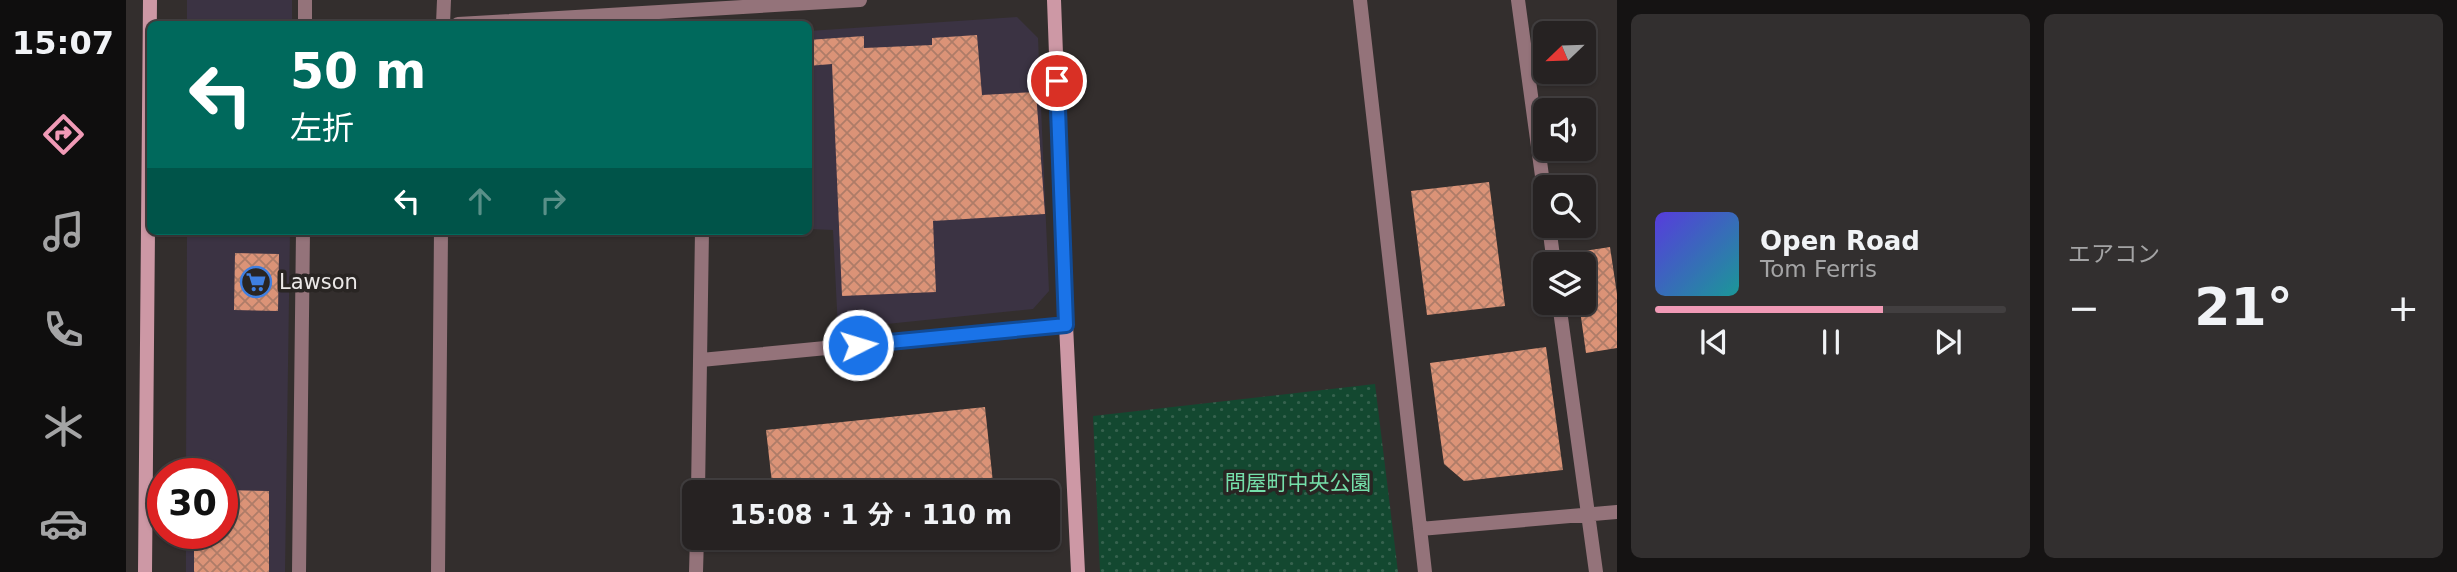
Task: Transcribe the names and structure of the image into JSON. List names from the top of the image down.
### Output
{
  "parks": ["問屋町中央公園"],
  "places": {
    "supermarket": ["Lawson"]
  },
  "north": "bottom left",
  "page": {
    "tabs": "15:07",
    "tile": "エアコン",
    "turn": ["50 m", "左折"],
    "song": ["Open Road", "Tom Ferris"],
    "heat": ["−", "21°", "+"],
    "limit": "30",
    "trip": "15:08 · 1 分 · 110 m"
  }
}
